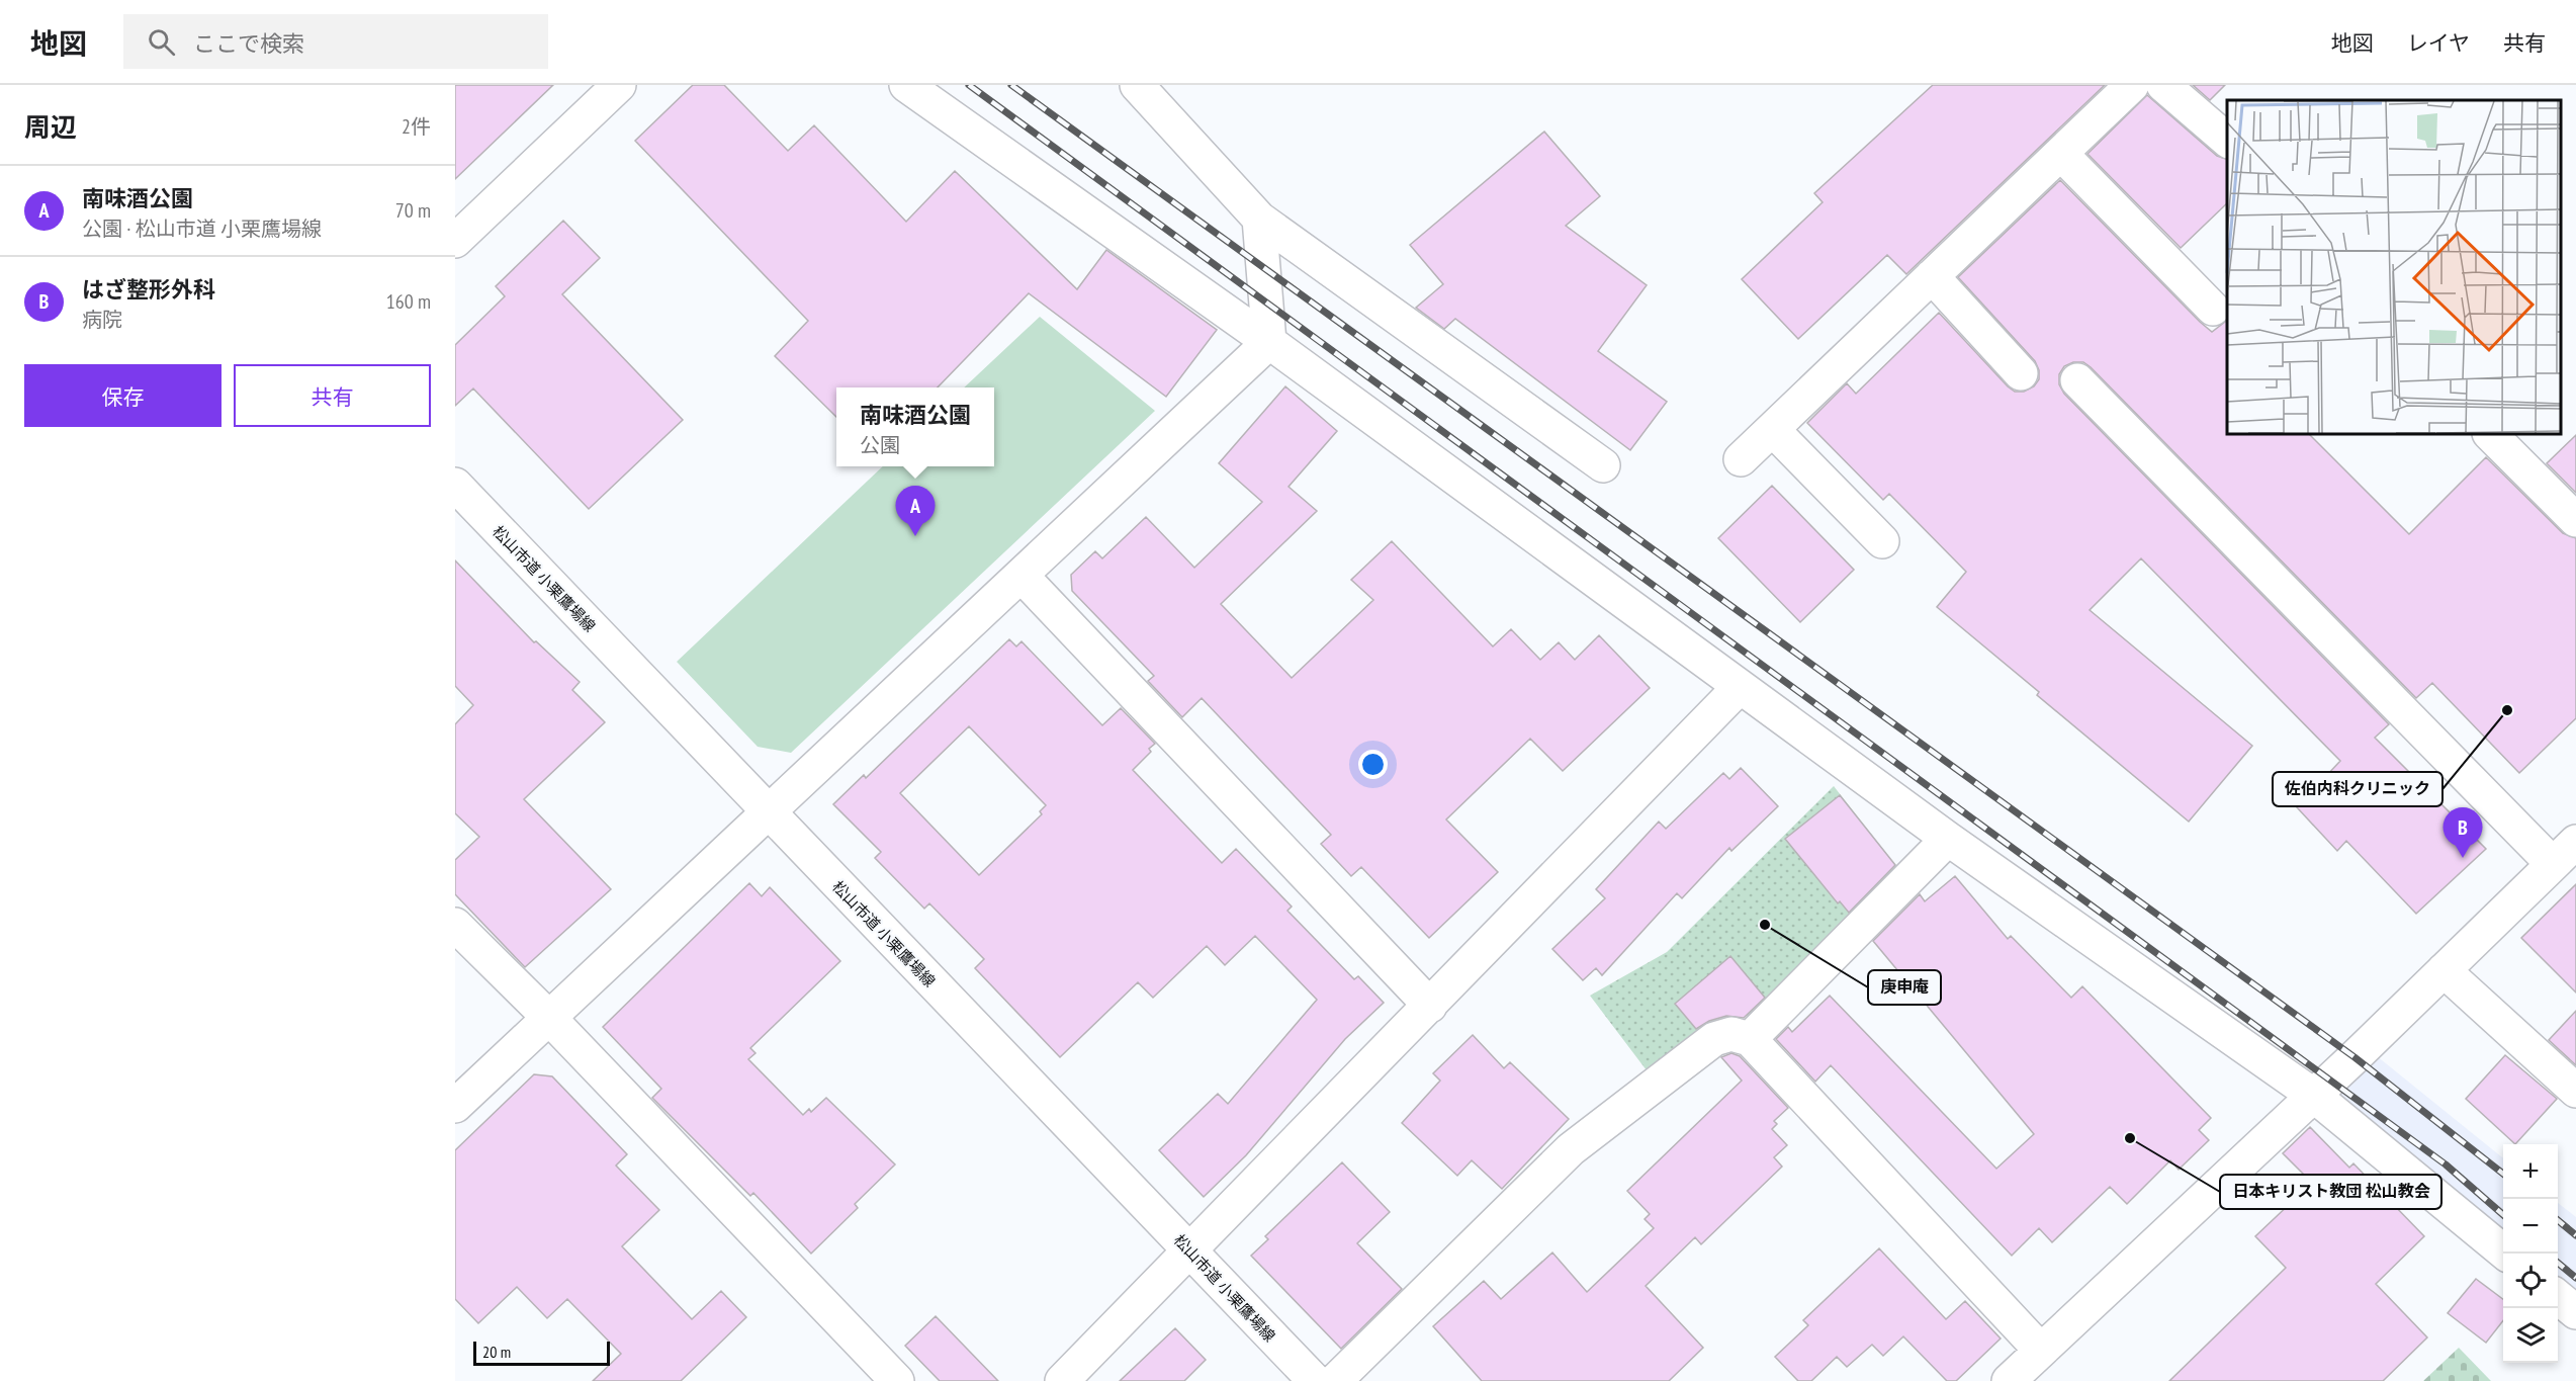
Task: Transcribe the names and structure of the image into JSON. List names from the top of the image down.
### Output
{
  "streets": {
    "street": ["松山市道 小栗鷹場線"]
  },
  "places": ["佐伯内科クリニック", "庚申庵", "日本キリスト教団 松山教会"],
  "scale_bar": "20 m",
  "page": {
    "header": "地図",
    "search": "ここで検索",
    "nav": ["地図", "レイヤ", "共有"],
    "heading": ["周辺", "2件"],
    "list": [
      {
        "mark": "A",
        "name": "南味酒公園",
        "note": "公園 · 松山市道 小栗鷹場線",
        "value": "70 m"
      },
      {
        "mark": "B",
        "name": "はざ整形外科",
        "note": "病院",
        "value": "160 m"
      }
    ],
    "buttons": ["保存", "共有"],
    "popup": ["南味酒公園", "公園"],
    "pins": ["A", "B"],
    "map_buttons": ["+", "−"],
    "scale": "20 m"
  }
}
